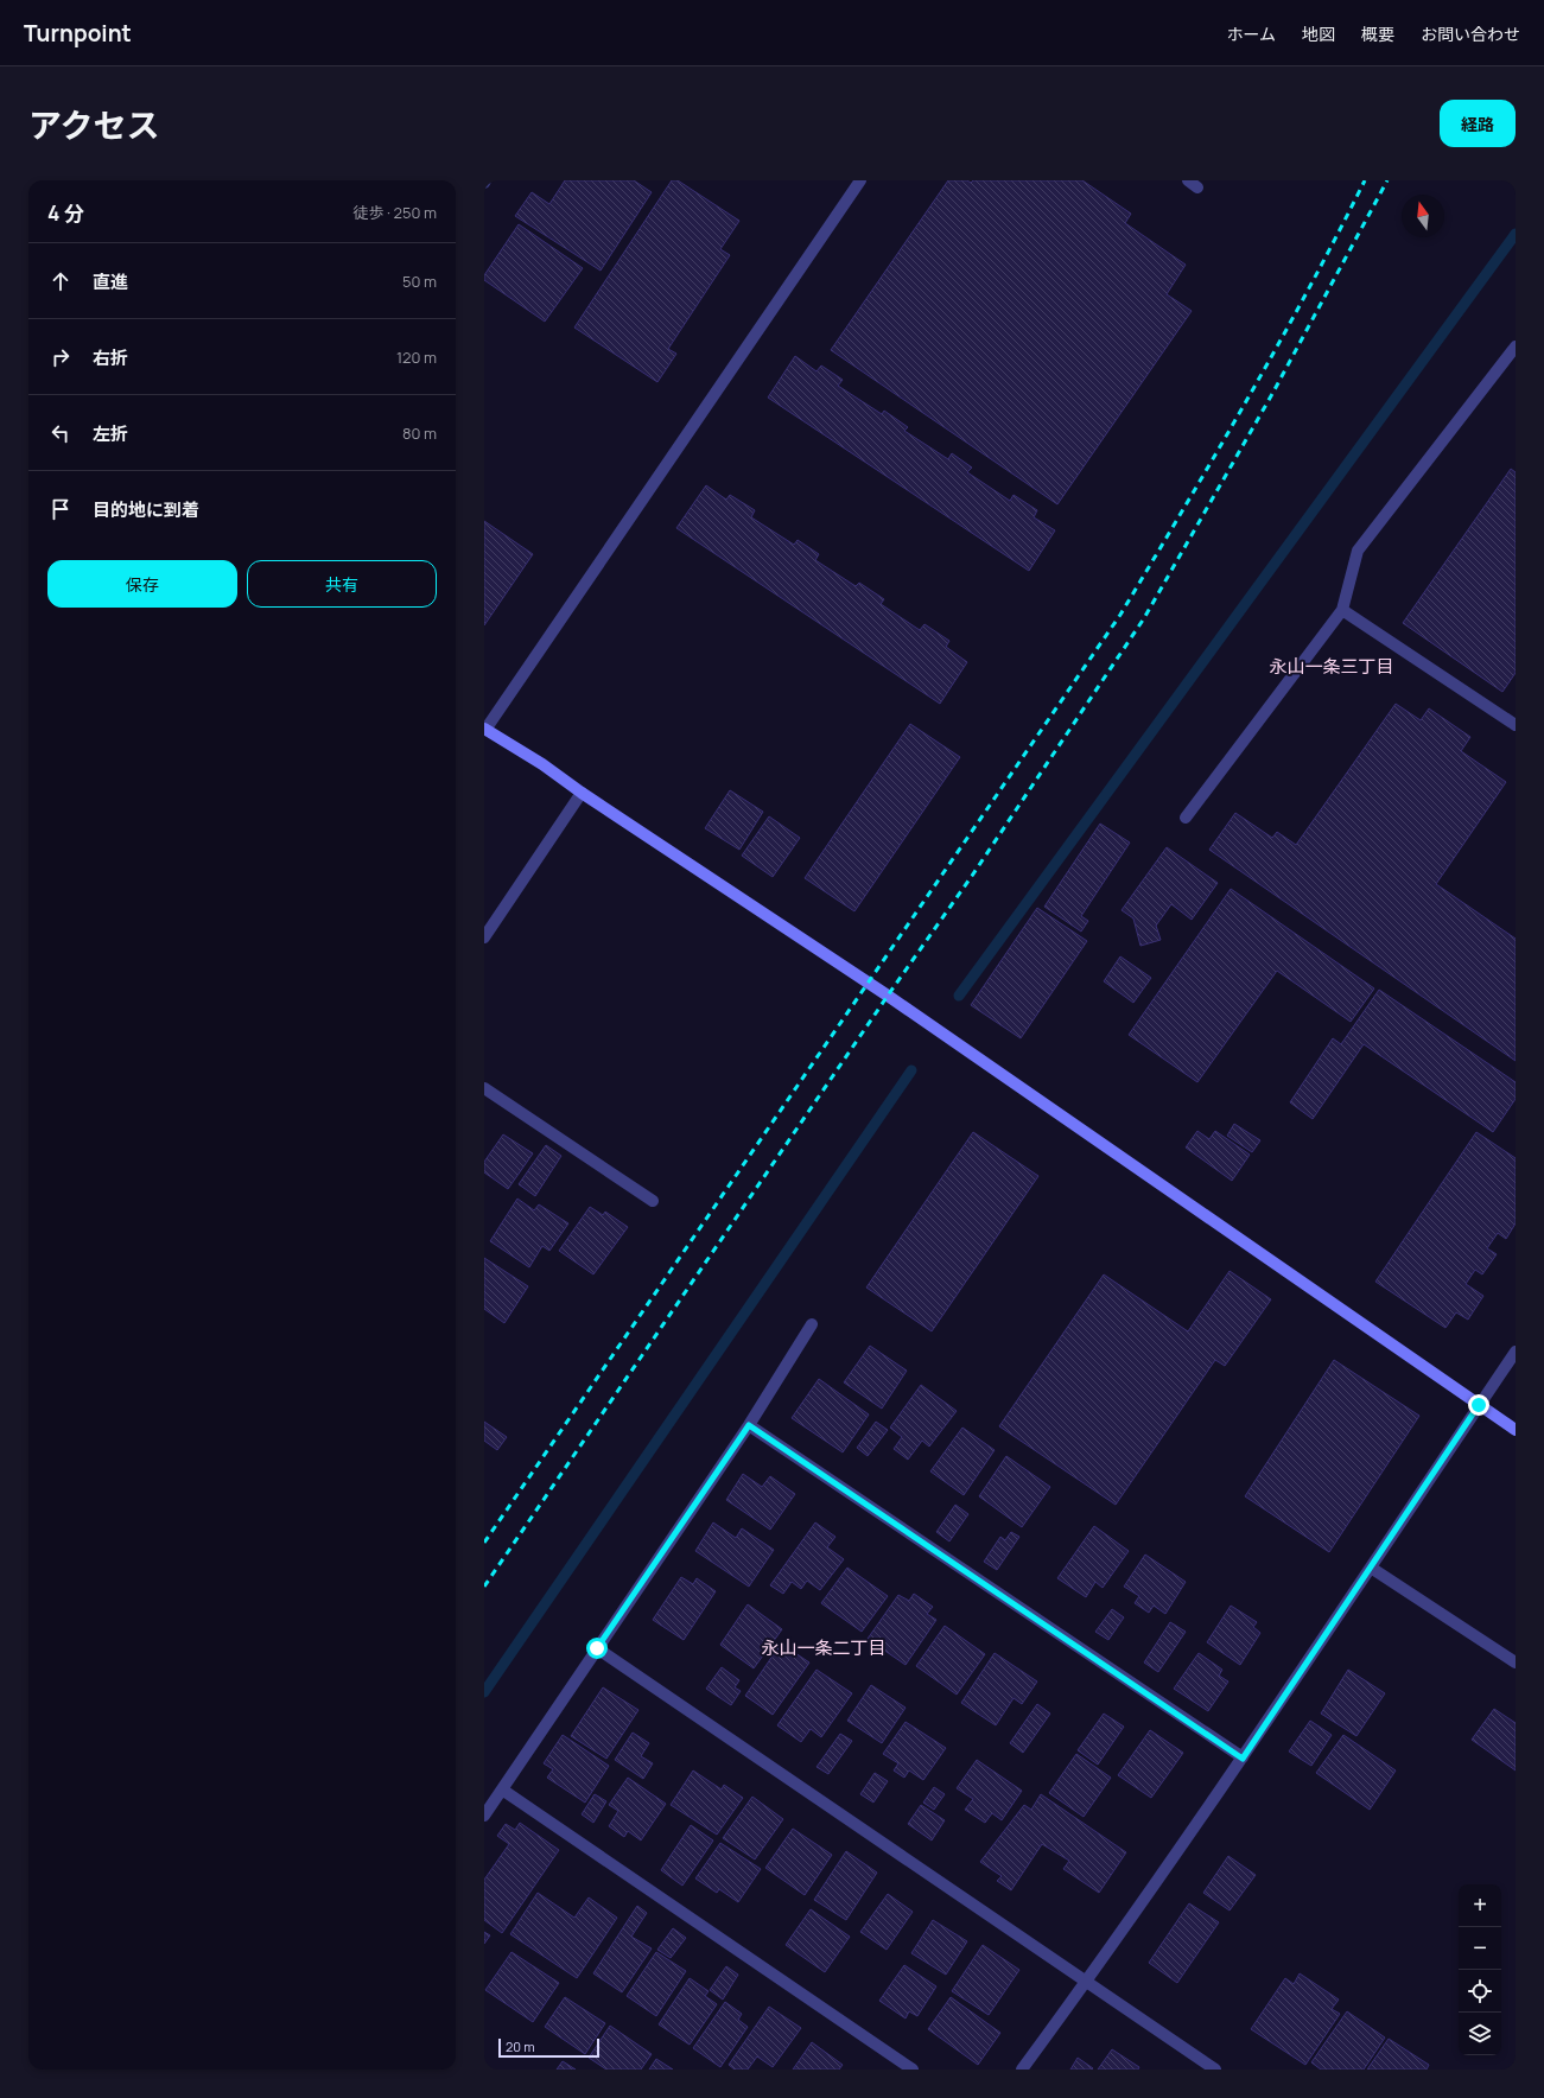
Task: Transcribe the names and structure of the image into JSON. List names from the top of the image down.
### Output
{
  "districts": ["永山一条三丁目", "永山一条二丁目"],
  "scale_bar": "20 m",
  "north": "top",
  "page": {
    "header": "Turnpoint",
    "nav": [
      "ホーム",
      "地図",
      "概要",
      "お問い合わせ"
    ],
    "title": "アクセス",
    "buttons": [
      "経路",
      ["保存", "共有"]
    ],
    "heading": ["4 分", "徒歩 · 250 m"],
    "list": [
      ["直進", "50 m"],
      ["右折", "120 m"],
      ["左折", "80 m"],
      "目的地に到着"
    ],
    "map_buttons": ["+", "−"],
    "scale": "20 m"
  }
}
